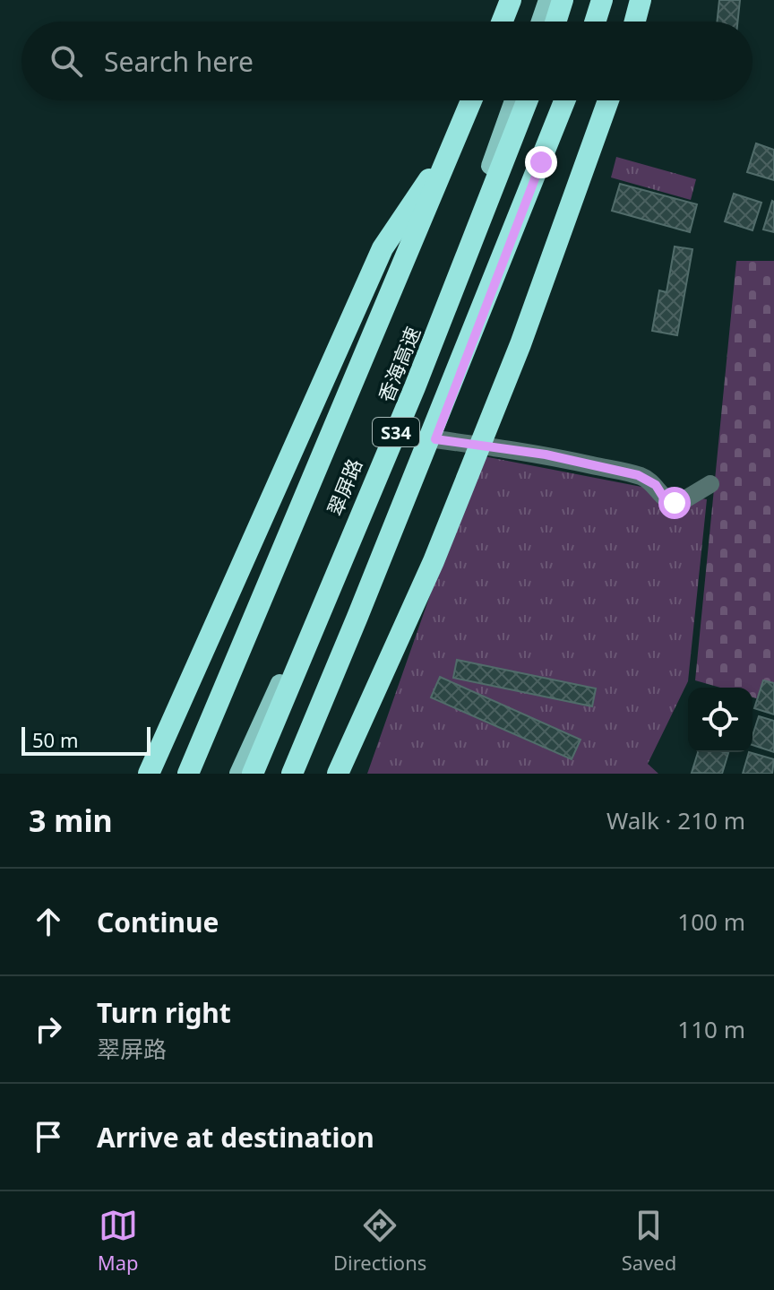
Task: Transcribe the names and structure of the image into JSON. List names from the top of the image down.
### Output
{
  "streets": {
    "highway": ["香海高速", "S34"],
    "main road": ["翠屏路"]
  },
  "scale_bar": "50 m",
  "page": {
    "search": "Search here",
    "scale": "50 m",
    "heading": ["3 min", "Walk · 210 m"],
    "list": [
      ["Continue", "100 m"],
      ["Turn right", "翠屏路", "110 m"],
      "Arrive at destination"
    ],
    "nav": ["Map", "Directions", "Saved"]
  }
}
